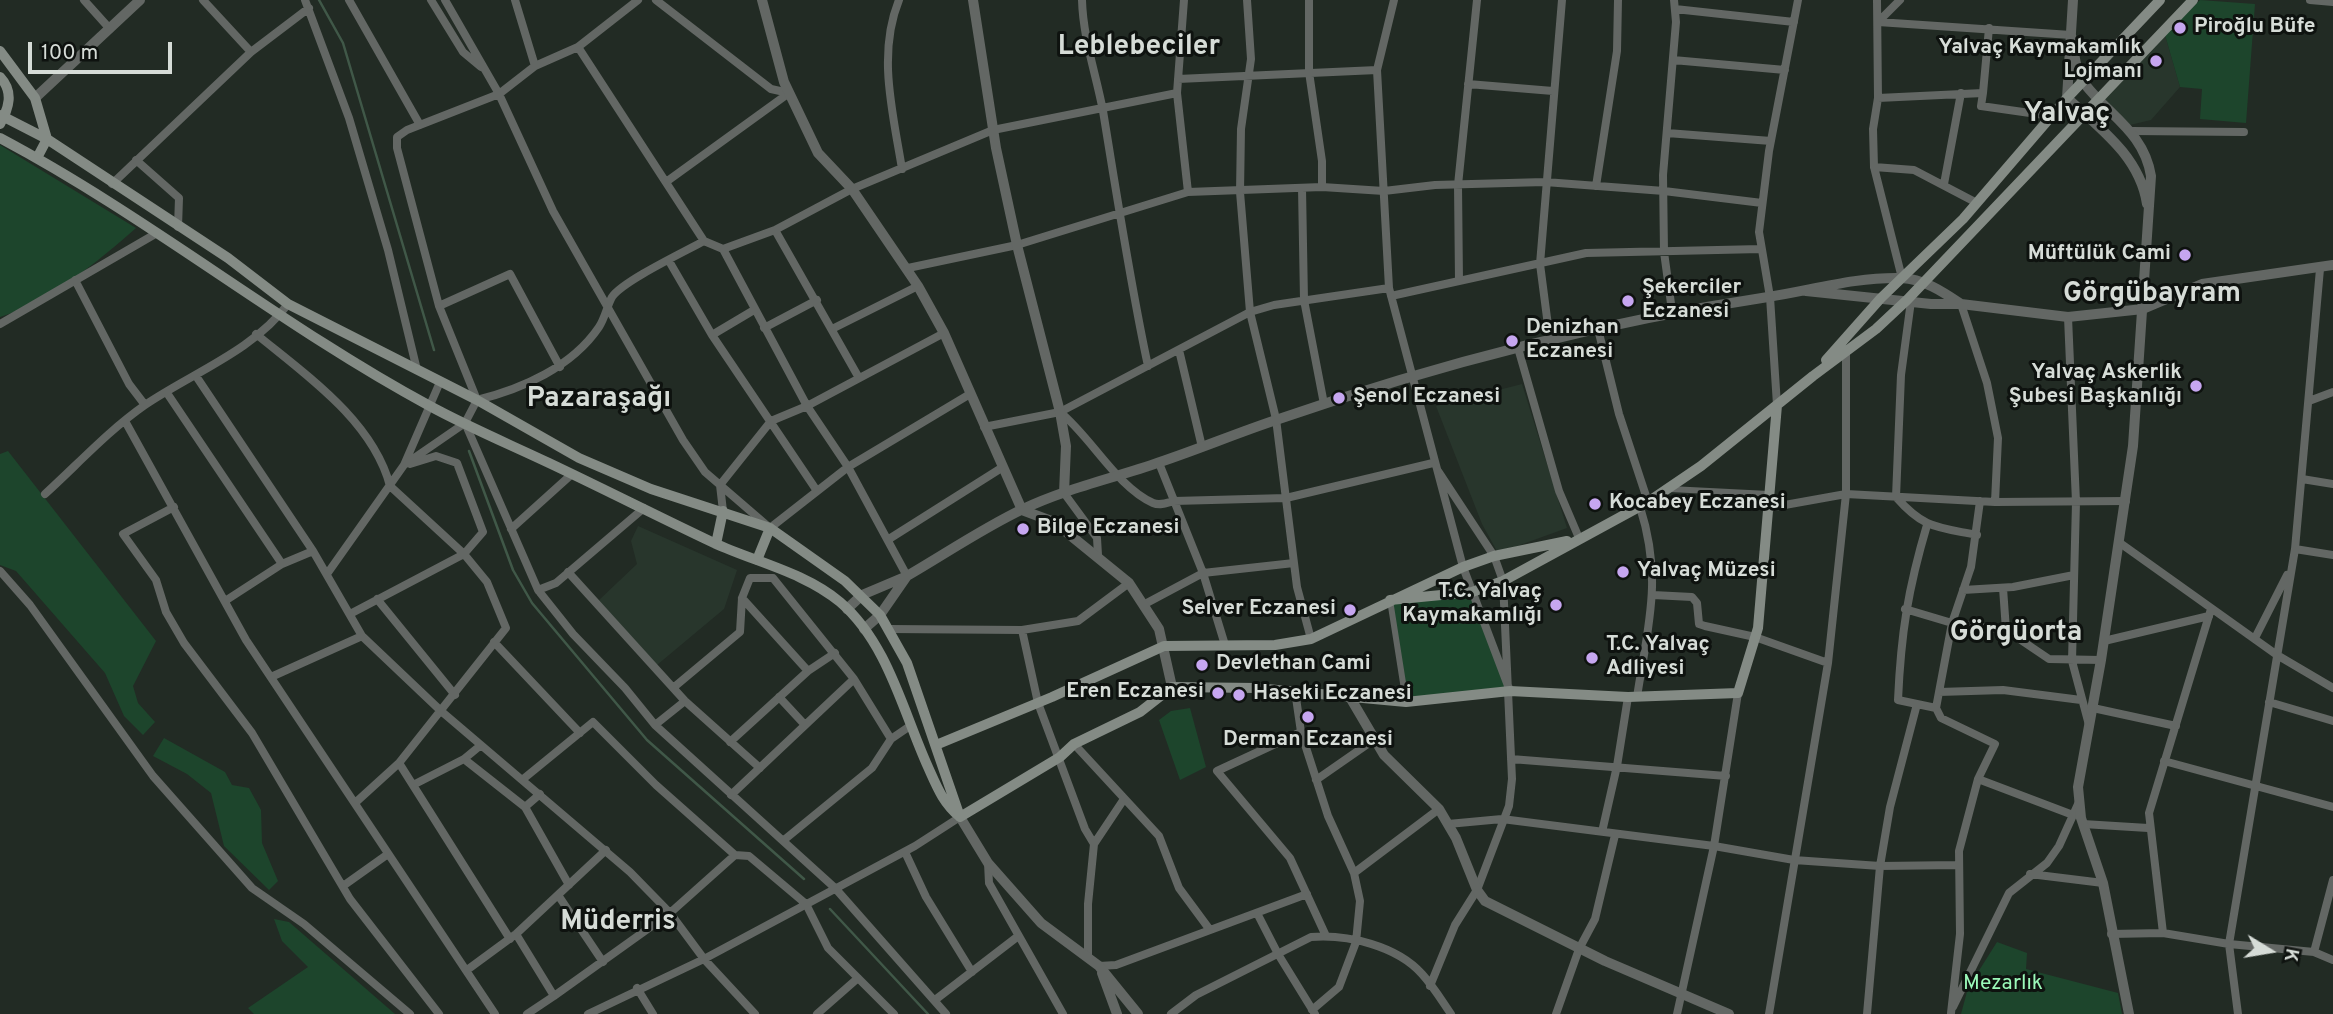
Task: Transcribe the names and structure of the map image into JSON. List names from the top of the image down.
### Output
{
  "districts": [
    "Leblebeciler",
    "Yalvaç",
    "Görgübayram",
    "Pazaraşağı",
    "Görgüorta",
    "Müderris"
  ],
  "parks": ["Mezarlık"],
  "places": [
    "Piroğlu Büfe",
    "Yalvaç Kaymakamlık Lojmanı",
    "Müftülük Cami",
    "Şekerciler Eczanesi",
    "Denizhan Eczanesi",
    "Yalvaç Askerlik Şubesi Başkanlığı",
    "Şenol Eczanesi",
    "Kocabey Eczanesi",
    "Bilge Eczanesi",
    "Yalvaç Müzesi",
    "T.C. Yalvaç Kaymakamlığı",
    "Selver Eczanesi",
    "T.C. Yalvaç Adliyesi",
    "Devlethan Cami",
    "Eren Eczanesi",
    "Haseki Eczanesi",
    "Derman Eczanesi"
  ],
  "scale_bar": "100 m",
  "north": "right"
}
